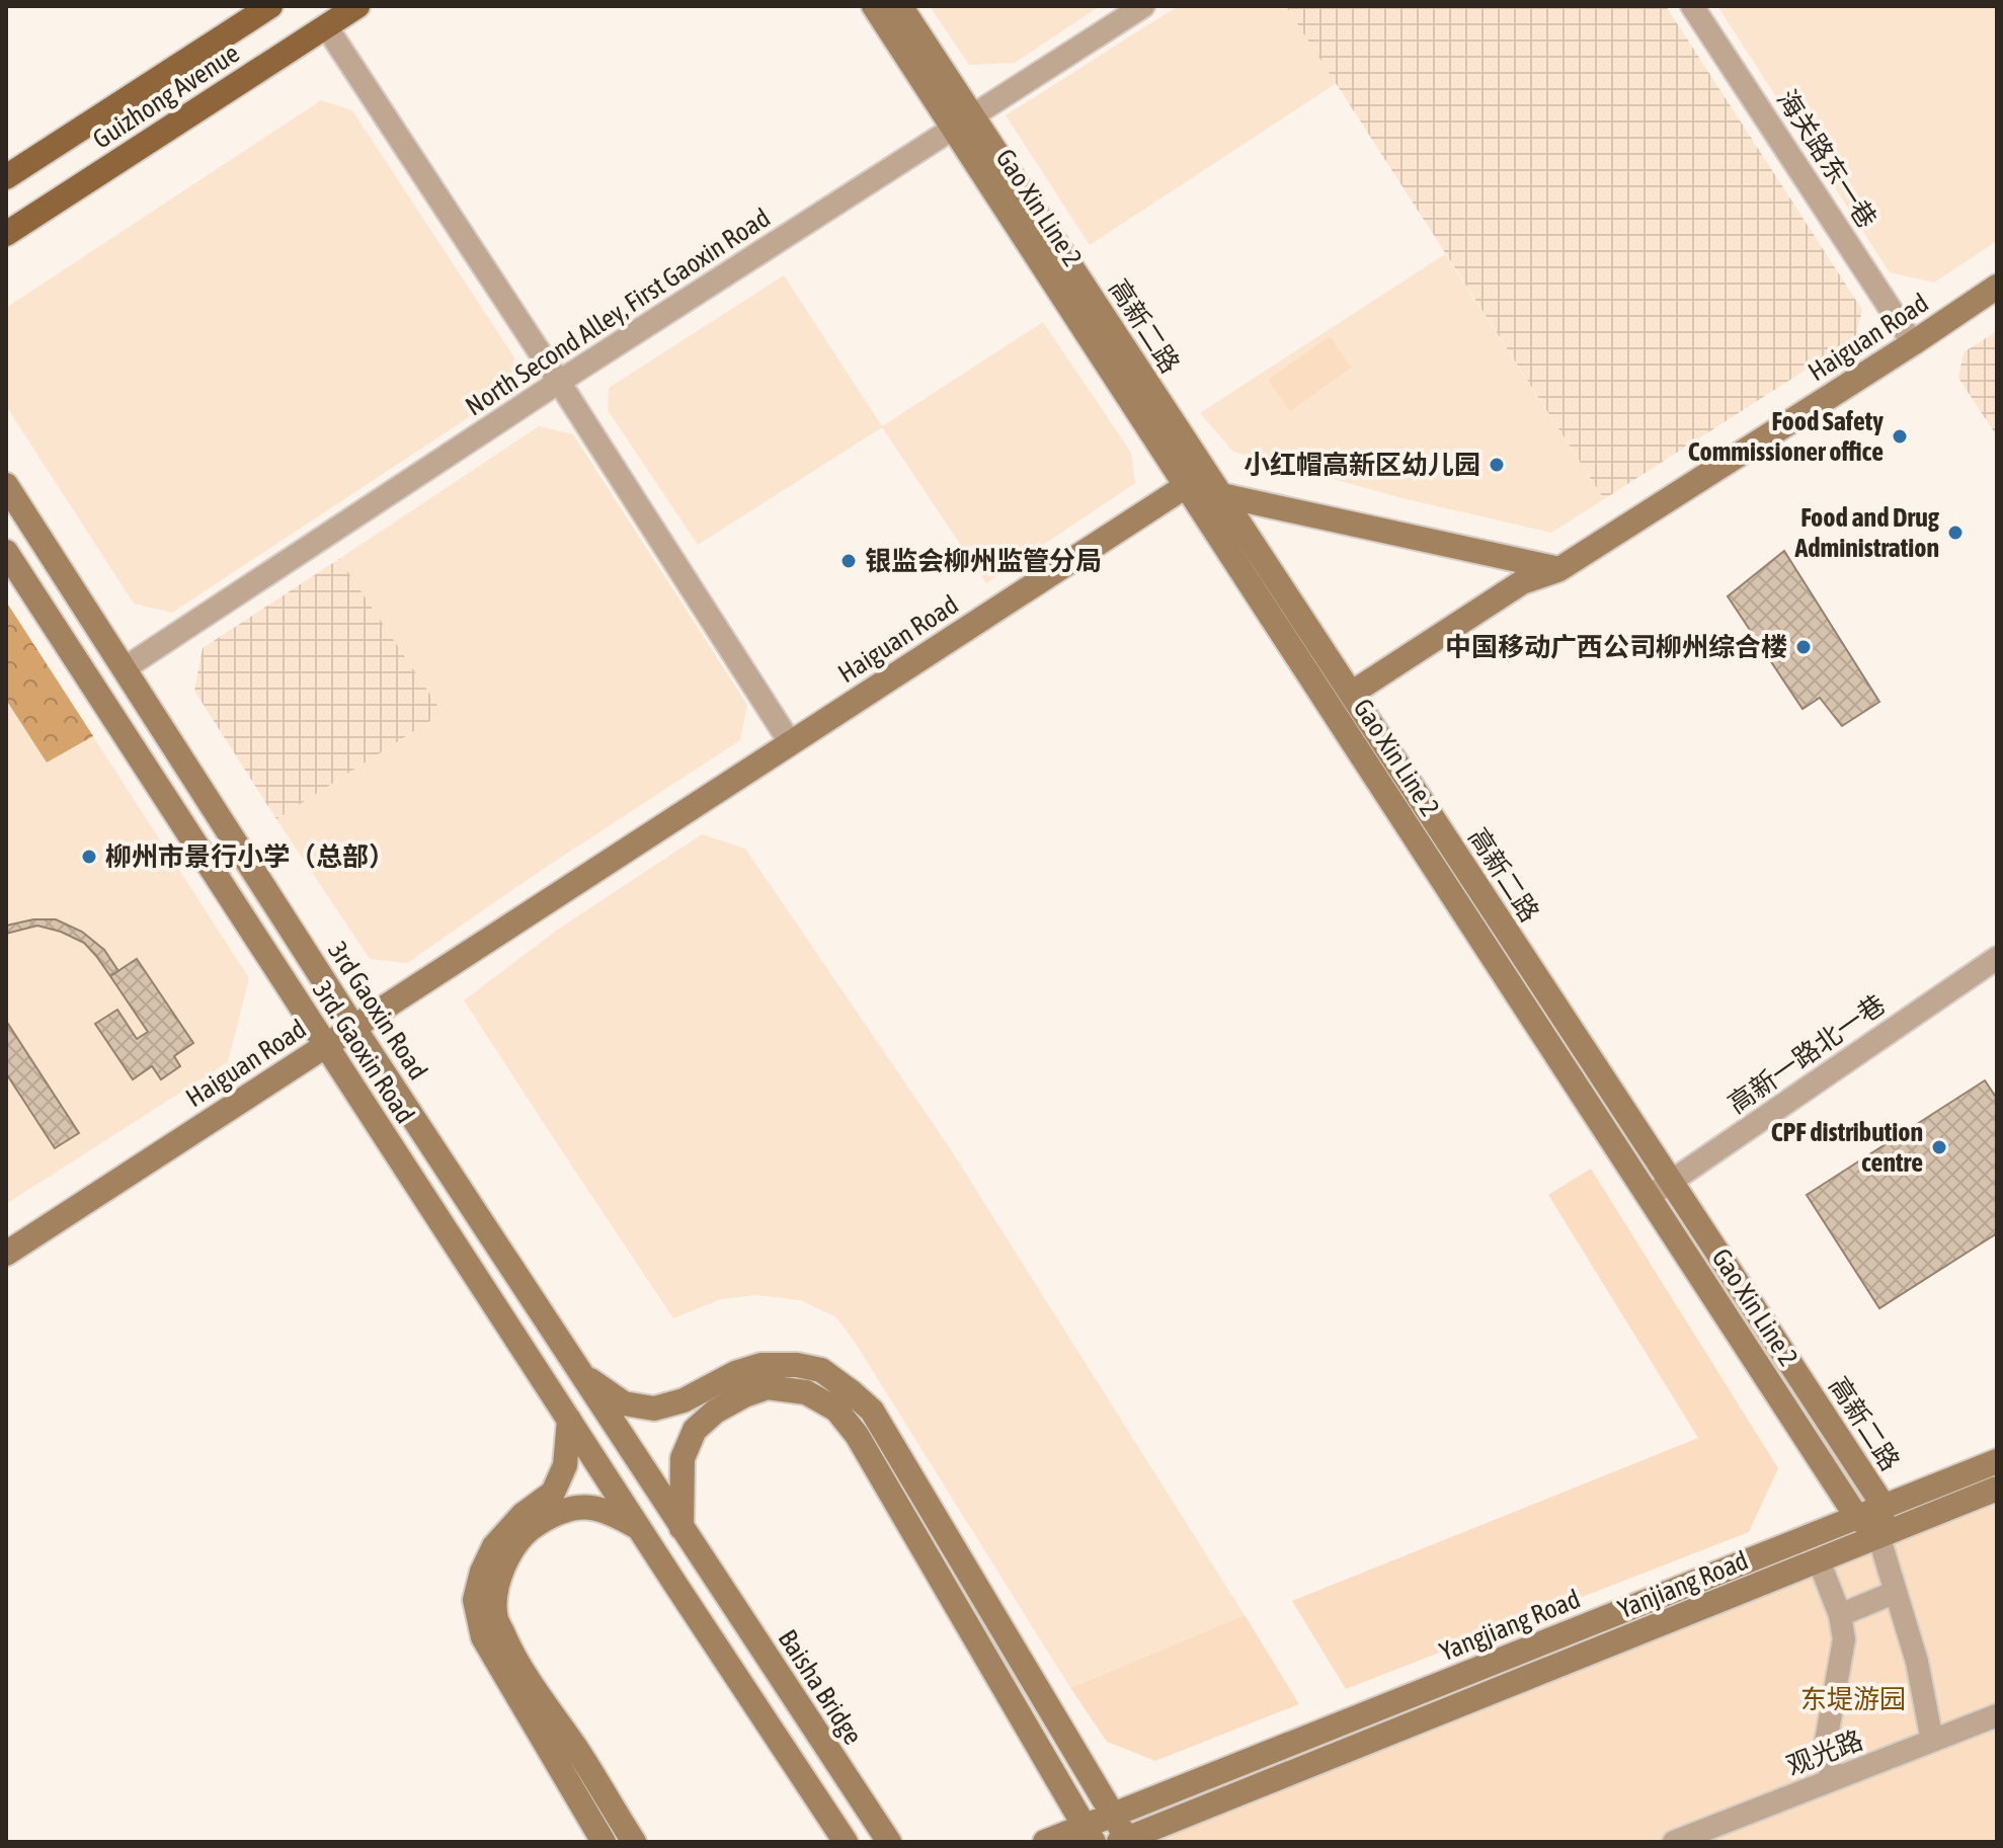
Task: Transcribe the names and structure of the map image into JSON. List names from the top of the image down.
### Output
{
  "streets": {
    "main road": [
      "Guizhong Avenue",
      "Gao Xin Line 2",
      "高新二路",
      "Haiguan Road",
      "3rd Gaoxin Road",
      "3rd. Gaoxin Road",
      "Yanjiang Road",
      "Yangjiang Road",
      "Baisha Bridge"
    ],
    "street": [
      "海关路东一巷",
      "North Second Alley, First Gaoxin Road",
      "高新一路北一巷",
      "观光路"
    ]
  },
  "crossings": [
    ["海关路东一巷", "Haiguan Road"],
    ["Gao Xin Line 2", "North Second Alley, First Gaoxin Road"],
    ["Gao Xin Line 2", "高新二路"],
    ["Gao Xin Line 2", "Haiguan Road"],
    ["Gao Xin Line 2", "高新一路北一巷"],
    ["Gao Xin Line 2", "Yanjiang Road"],
    ["Gao Xin Line 2", "Yangjiang Road"],
    ["North Second Alley, First Gaoxin Road", "高新二路"],
    ["North Second Alley, First Gaoxin Road", "3rd Gaoxin Road"],
    ["高新二路", "Haiguan Road"],
    ["高新二路", "高新一路北一巷"],
    ["高新二路", "Yanjiang Road"],
    ["高新二路", "Yangjiang Road"],
    ["Haiguan Road", "3rd Gaoxin Road"],
    ["Haiguan Road", "3rd. Gaoxin Road"],
    ["3rd Gaoxin Road", "Baisha Bridge"]
  ],
  "parks": ["东堤游园"],
  "places": [
    "Food Safety Commissioner office",
    "小红帽高新区幼儿园",
    "Food and Drug Administration",
    "银监会柳州监管分局",
    "中国移动广西公司柳州综合楼",
    "柳州市景行小学（总部）",
    "CPF distribution centre"
  ]
}
